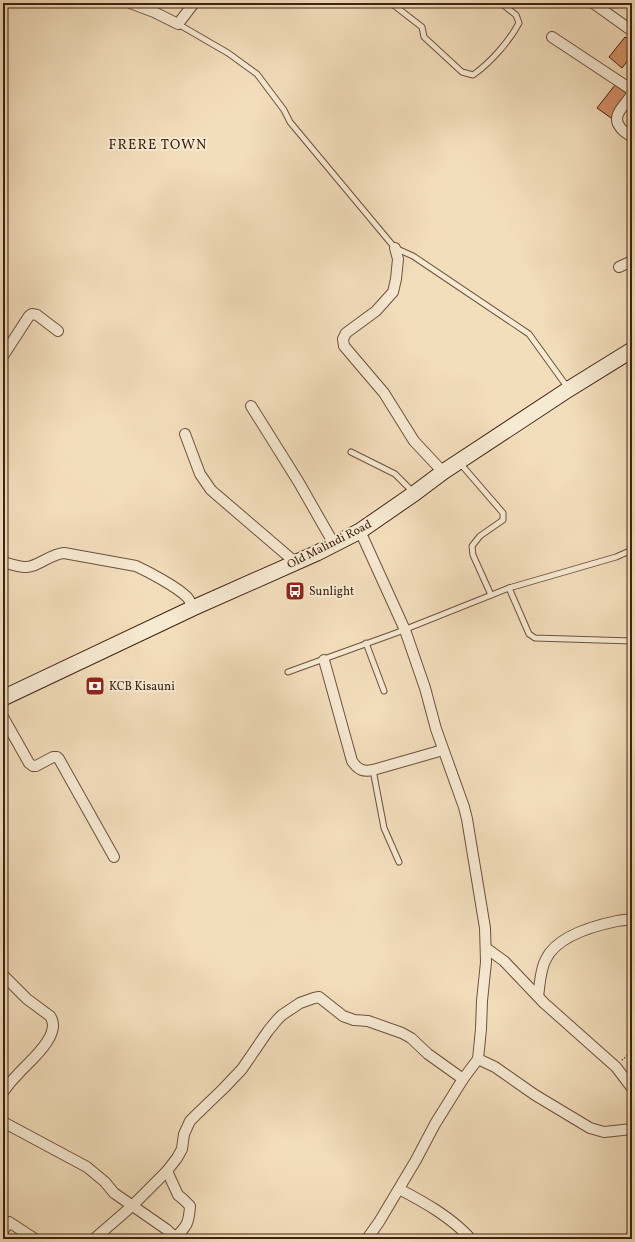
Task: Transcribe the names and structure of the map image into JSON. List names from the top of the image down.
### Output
{
  "streets": {
    "main road": ["Old Malindi Road"]
  },
  "districts": ["FRERE TOWN"],
  "places": {
    "bus stop": ["Sunlight"],
    "bank": ["KCB Kisauni"]
  }
}
